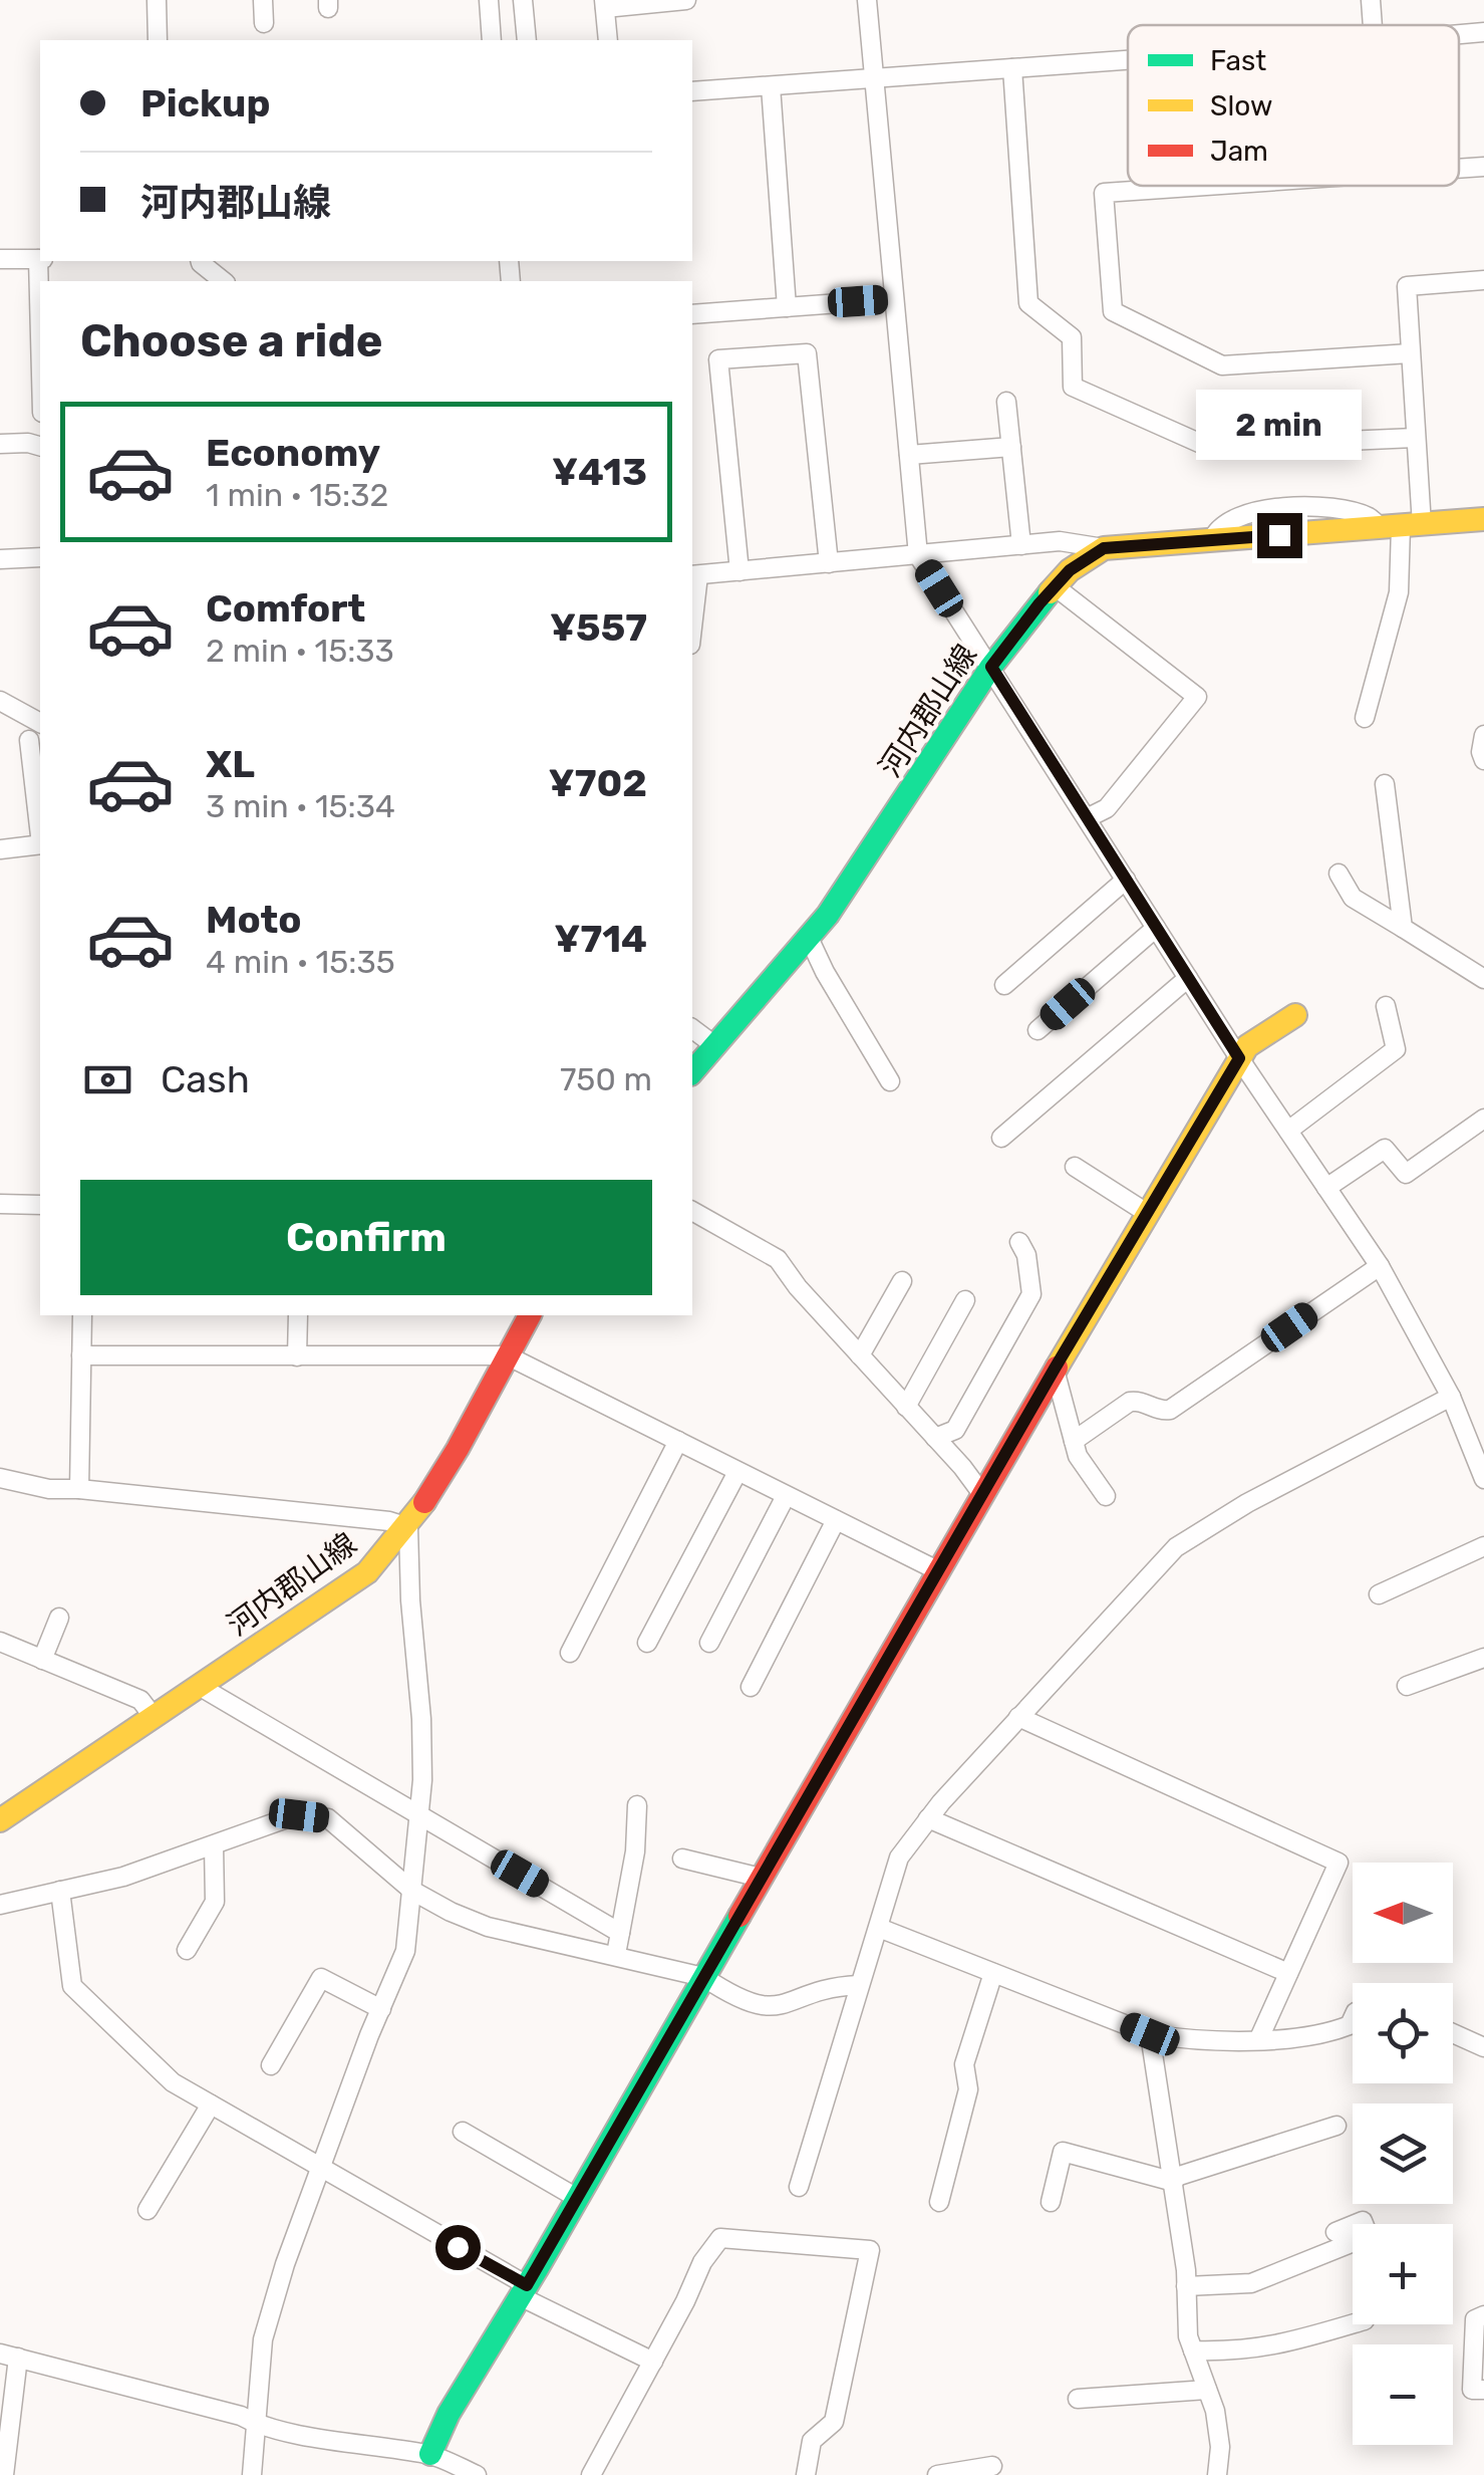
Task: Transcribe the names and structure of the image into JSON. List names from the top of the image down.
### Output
{
  "streets": {
    "main road": ["河内郡山線"]
  },
  "legend": ["Fast", "Slow", "Jam"],
  "north": "left",
  "page": {
    "banner": ["Pickup", "河内郡山線"],
    "heading": "Choose a ride",
    "bubble": "2 min",
    "list": [
      {
        "name": "Economy",
        "note": "1 min · 15:32",
        "value": "¥413"
      },
      {
        "name": "Comfort",
        "note": "2 min · 15:33",
        "value": "¥557"
      },
      {
        "name": "XL",
        "note": "3 min · 15:34",
        "value": "¥702"
      },
      {
        "name": "Moto",
        "note": "4 min · 15:35",
        "value": "¥714"
      }
    ],
    "pay": ["Cash", "750 m"],
    "buttons": "Confirm",
    "map_buttons": ["+", "−"]
  }
}
